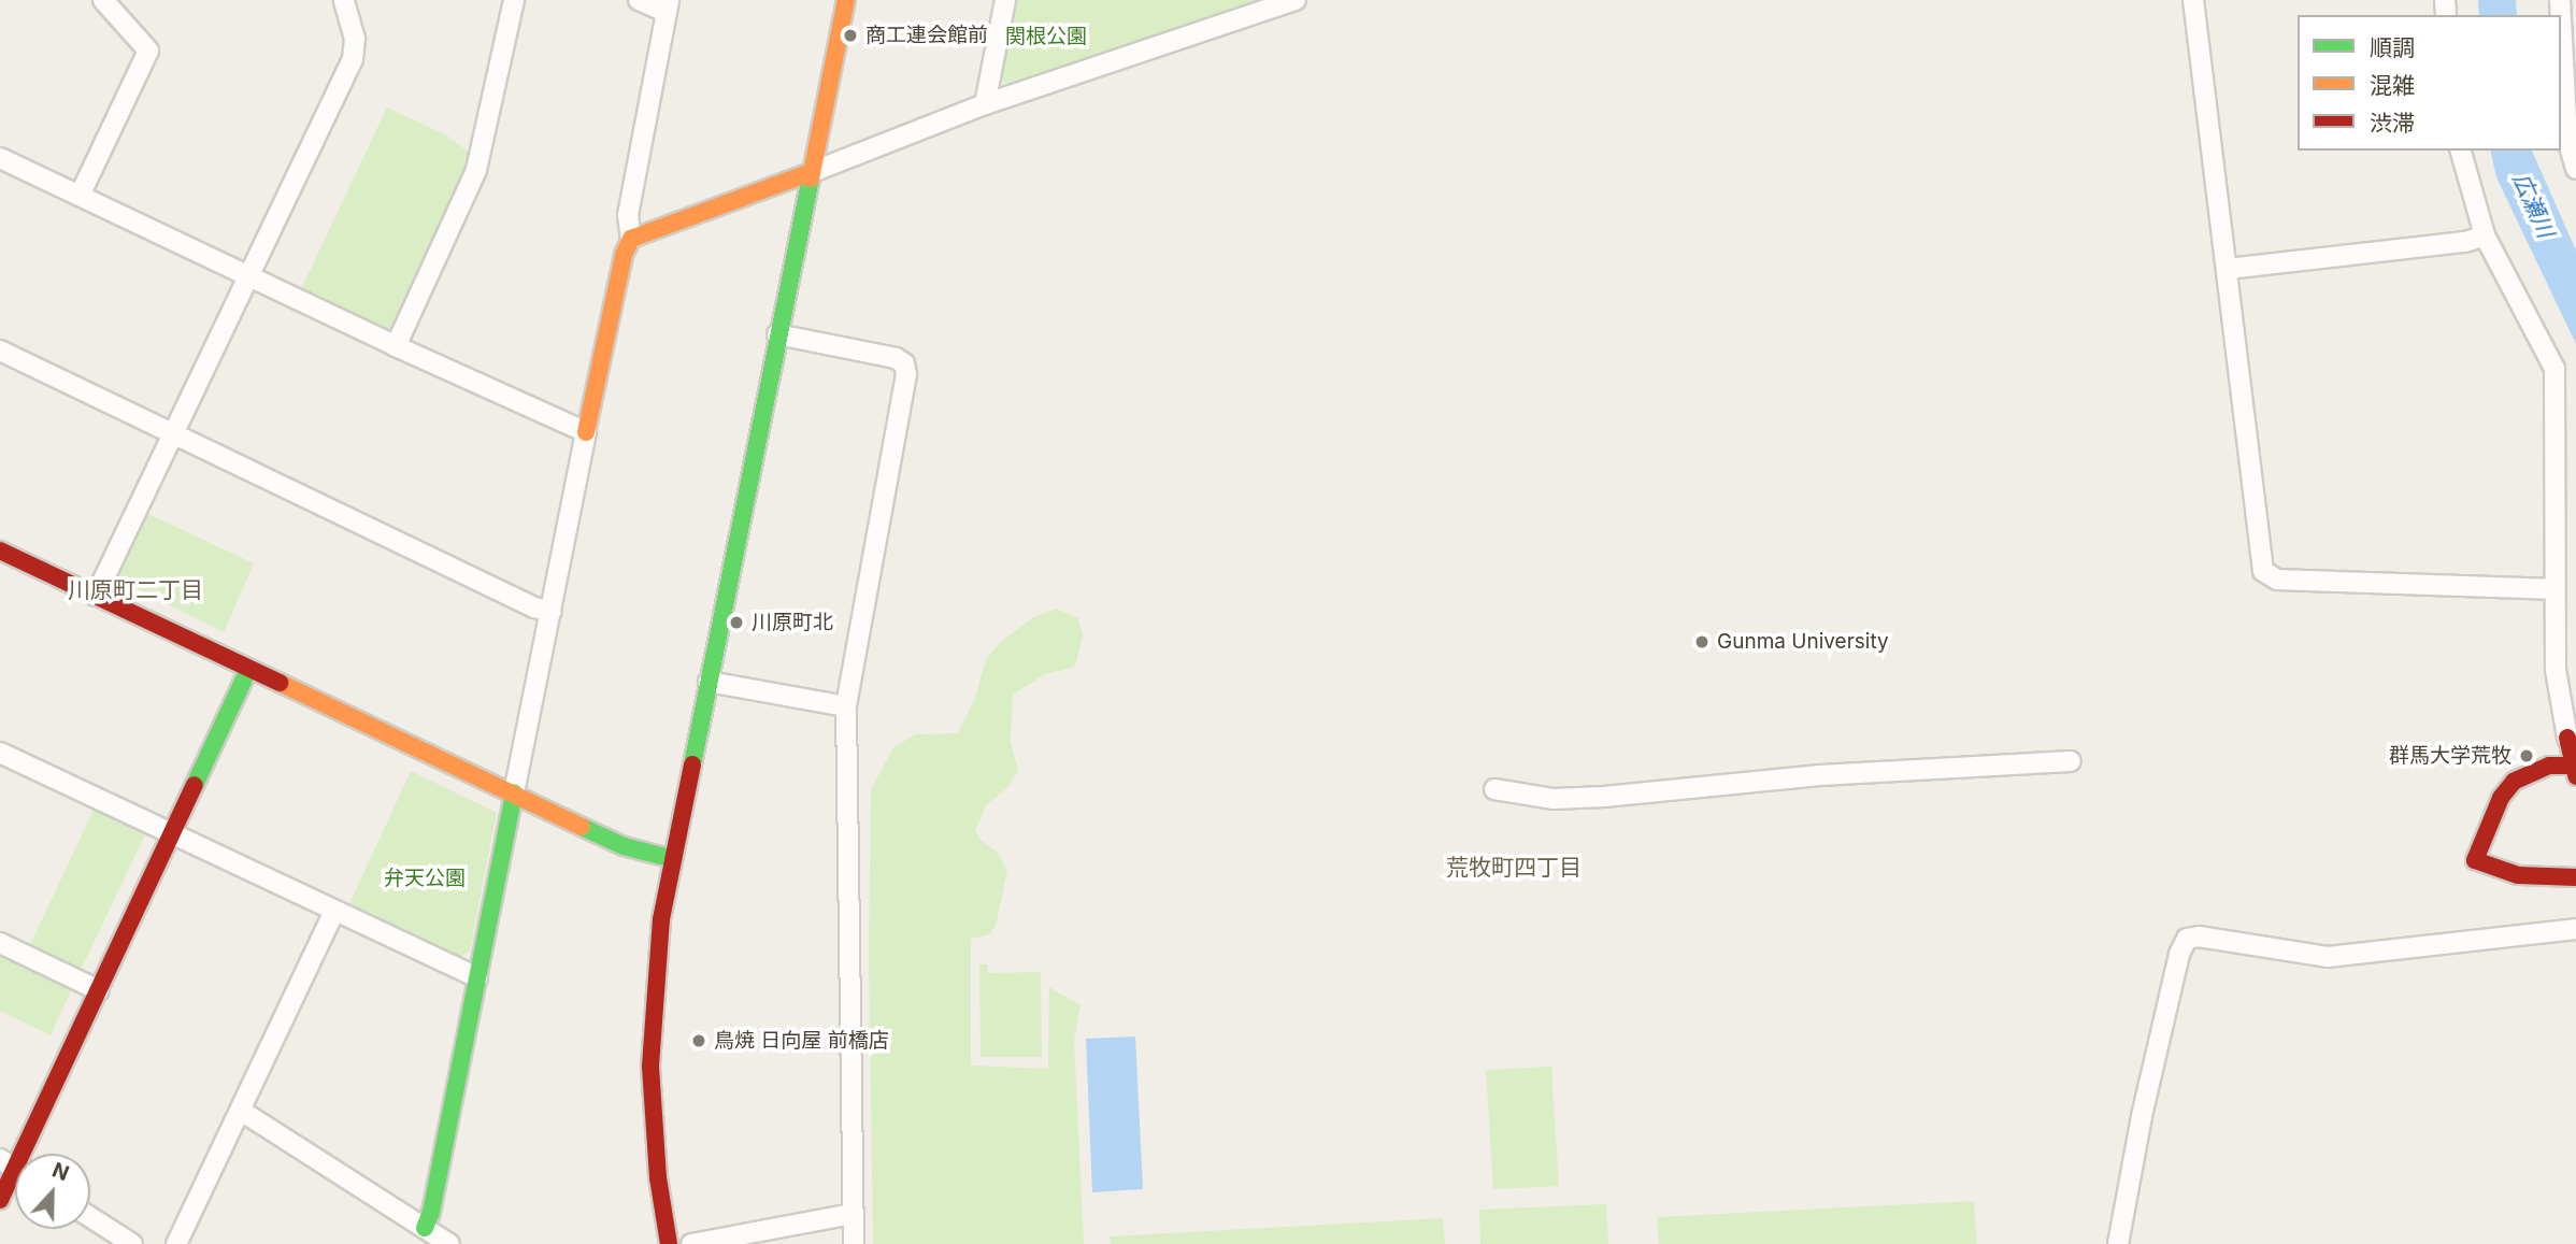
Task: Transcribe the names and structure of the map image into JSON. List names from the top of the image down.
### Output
{
  "districts": ["川原町二丁目", "荒牧町四丁目"],
  "water": ["広瀬川"],
  "parks": ["関根公園", "弁天公園"],
  "places": [
    "商工連会館前",
    "川原町北",
    "Gunma University",
    "群馬大学荒牧",
    "鳥焼 日向屋 前橋店"
  ],
  "legend": ["順調", "混雑", "渋滞"],
  "north": "top"
}
